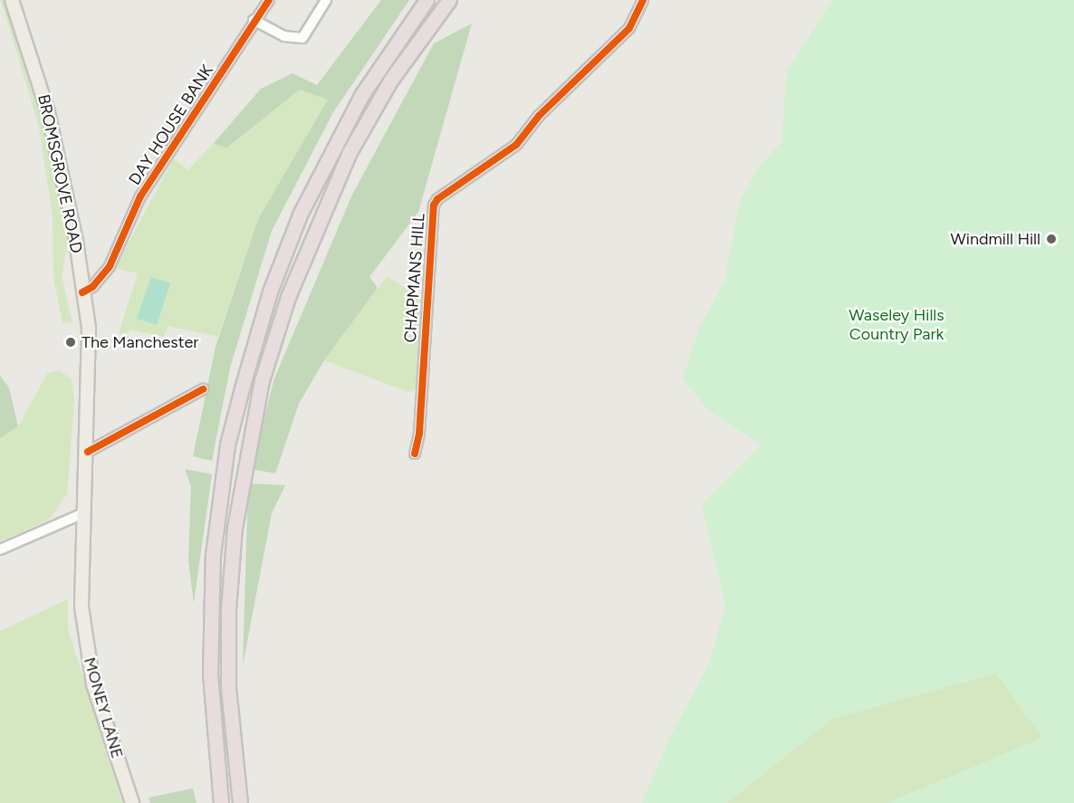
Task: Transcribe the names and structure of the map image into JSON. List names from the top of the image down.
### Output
{
  "streets": {
    "main road": ["BROMSGROVE ROAD", "MONEY LANE"],
    "street": ["DAY HOUSE BANK", "CHAPMANS HILL"]
  },
  "crossings": [
    ["DAY HOUSE BANK", "BROMSGROVE ROAD"],
    ["BROMSGROVE ROAD", "MONEY LANE"]
  ],
  "parks": ["Waseley Hills Country Park"],
  "places": ["Windmill Hill", "The Manchester"]
}
